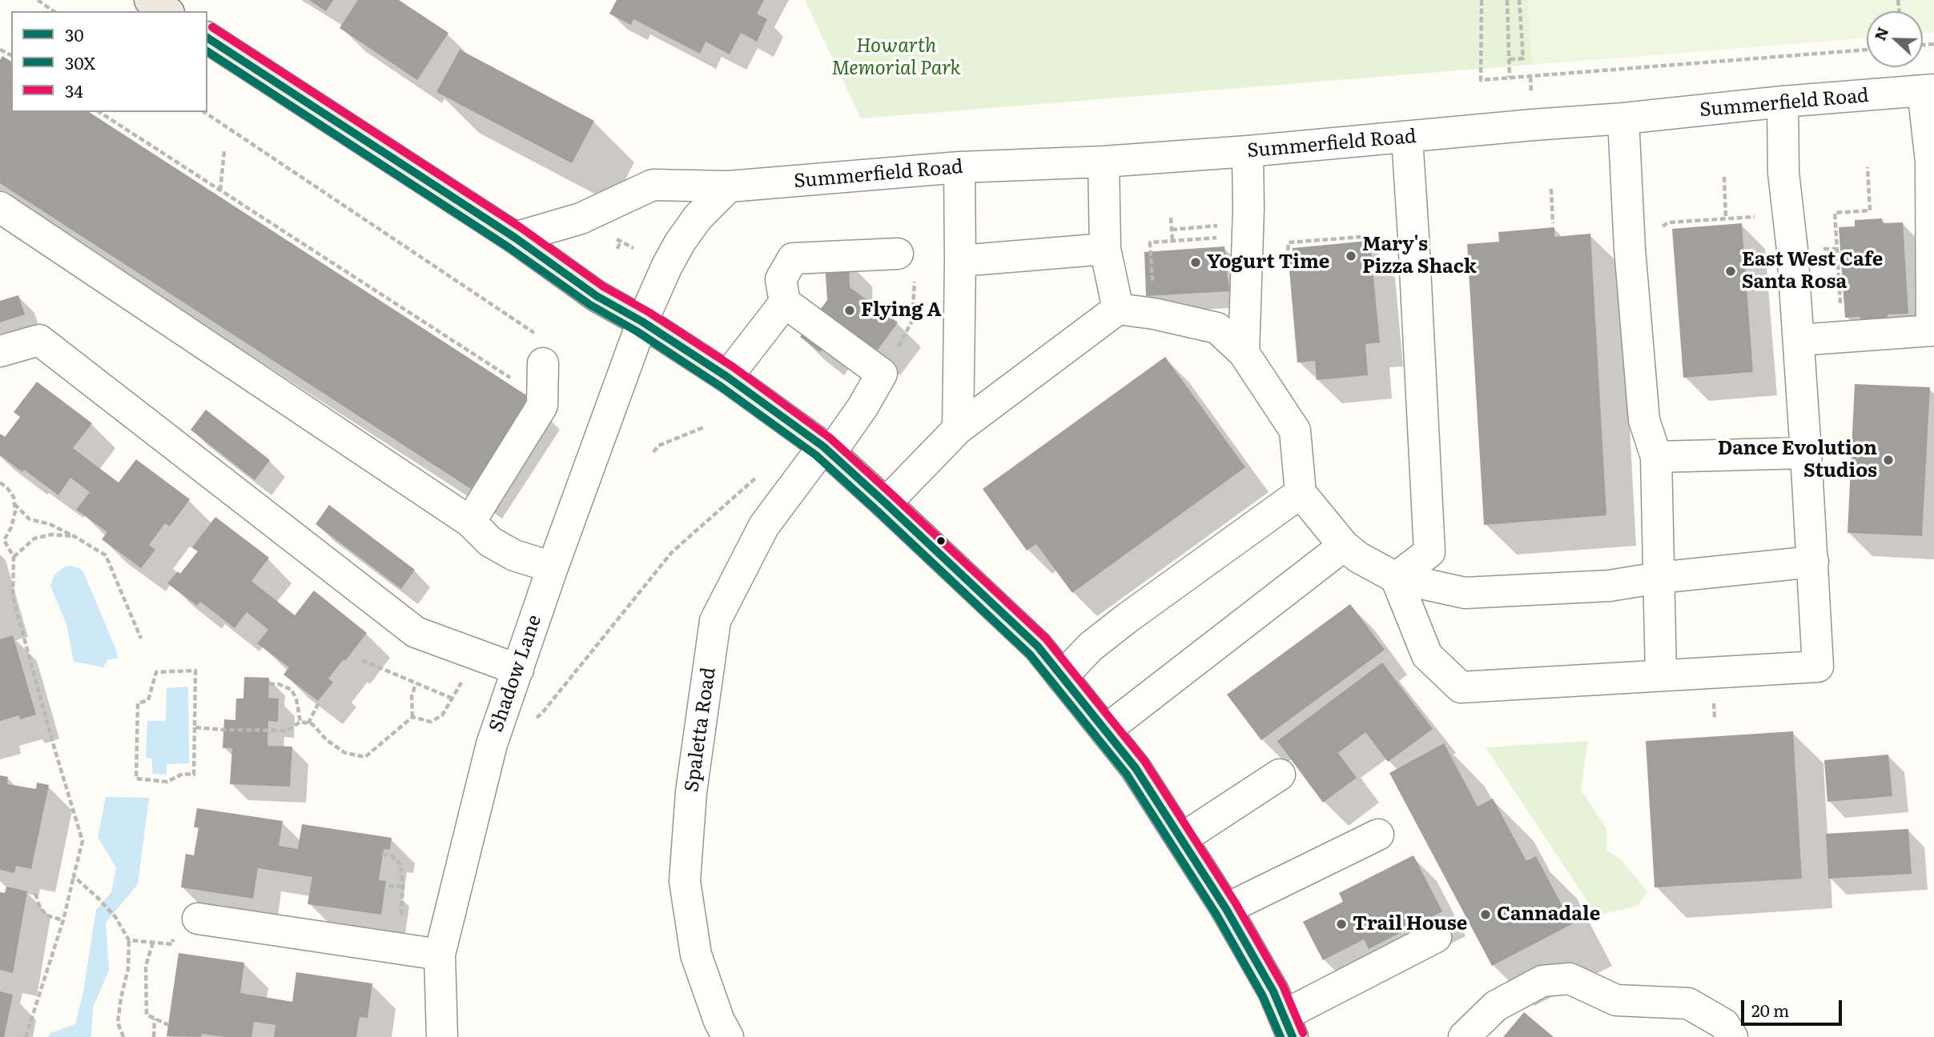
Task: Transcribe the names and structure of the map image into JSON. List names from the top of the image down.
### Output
{
  "streets": {
    "street": ["Summerfield Road", "Shadow Lane", "Spaletta Road"]
  },
  "parks": ["Howarth Memorial Park"],
  "places": [
    "Mary's Pizza Shack",
    "Yogurt Time",
    "East West Cafe Santa Rosa",
    "Flying A",
    "Dance Evolution Studios",
    "Cannadale",
    "Trail House"
  ],
  "lines": ["transit line 34", "transit line 30", "transit line 30X"],
  "legend": ["30", "30X", "34"],
  "scale_bar": "20 m",
  "north": "left"
}
